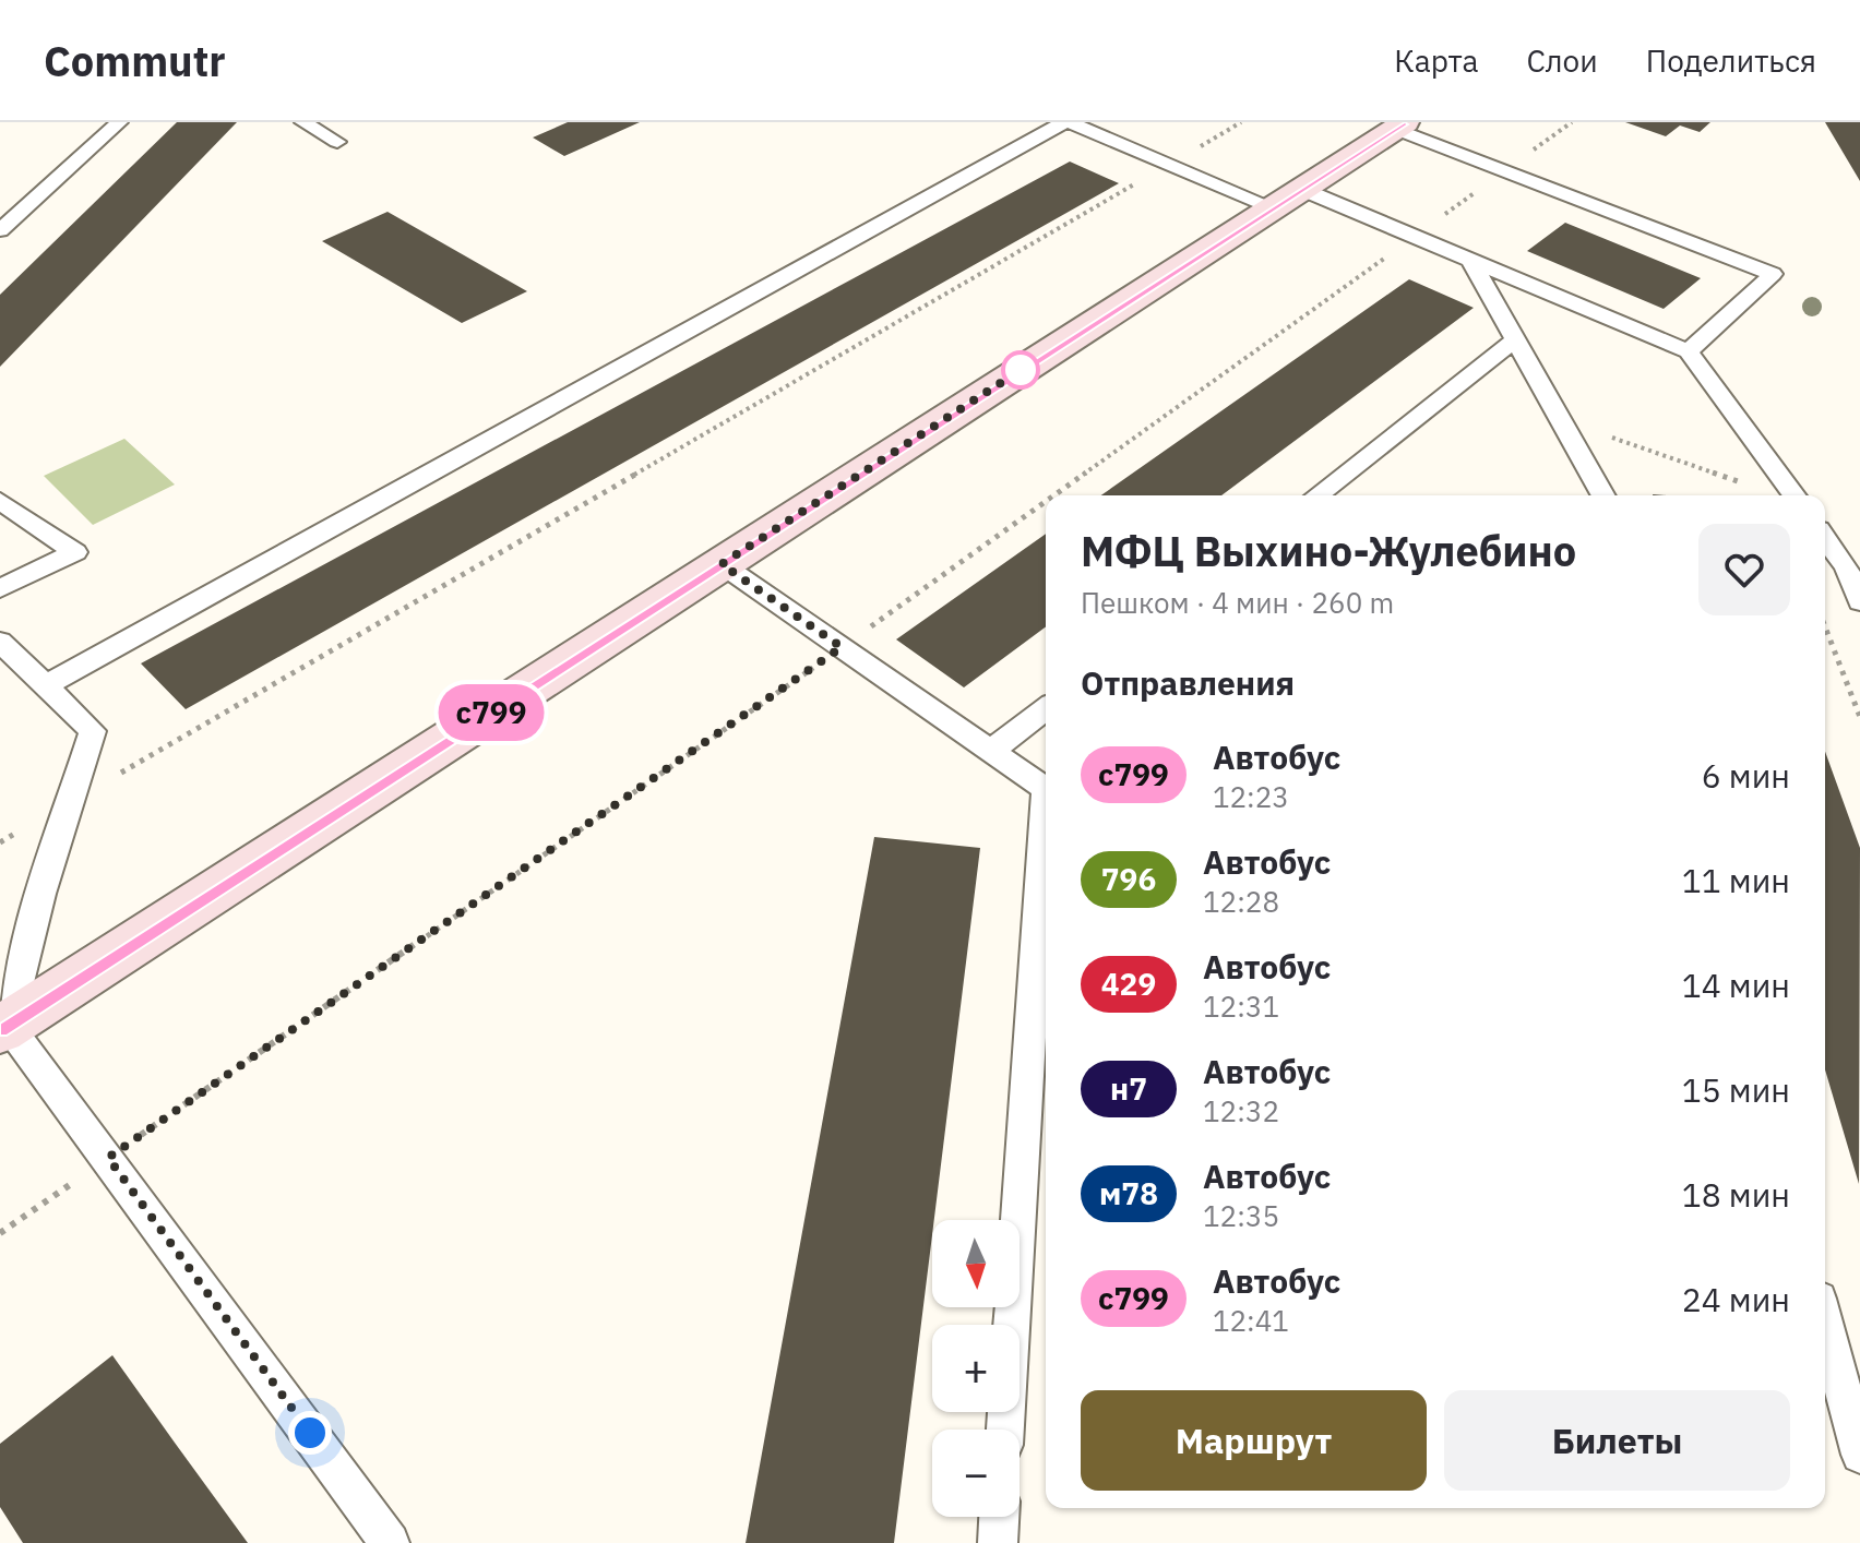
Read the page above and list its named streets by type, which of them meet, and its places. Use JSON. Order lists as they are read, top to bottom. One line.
{"lines":["bus line с799"],"north":"bottom","page":{"header":"Commutr","nav":["Карта","Слои","Поделиться"],"on_map":"с799","heading":[["МФЦ Выхино-Жулебино","Пешком · 4 мин · 260 m"],"Отправления"],"list":[{"mark":"с799","name":"Автобус","note":"12:23","value":"6 мин"},{"mark":"796","name":"Автобус","note":"12:28","value":"11 мин"},{"mark":"429","name":"Автобус","note":"12:31","value":"14 мин"},{"mark":"н7","name":"Автобус","note":"12:32","value":"15 мин"},{"mark":"м78","name":"Автобус","note":"12:35","value":"18 мин"},{"mark":"с799","name":"Автобус","note":"12:41","value":"24 мин"}],"map_buttons":["+","−"],"buttons":["Маршрут","Билеты"]}}
